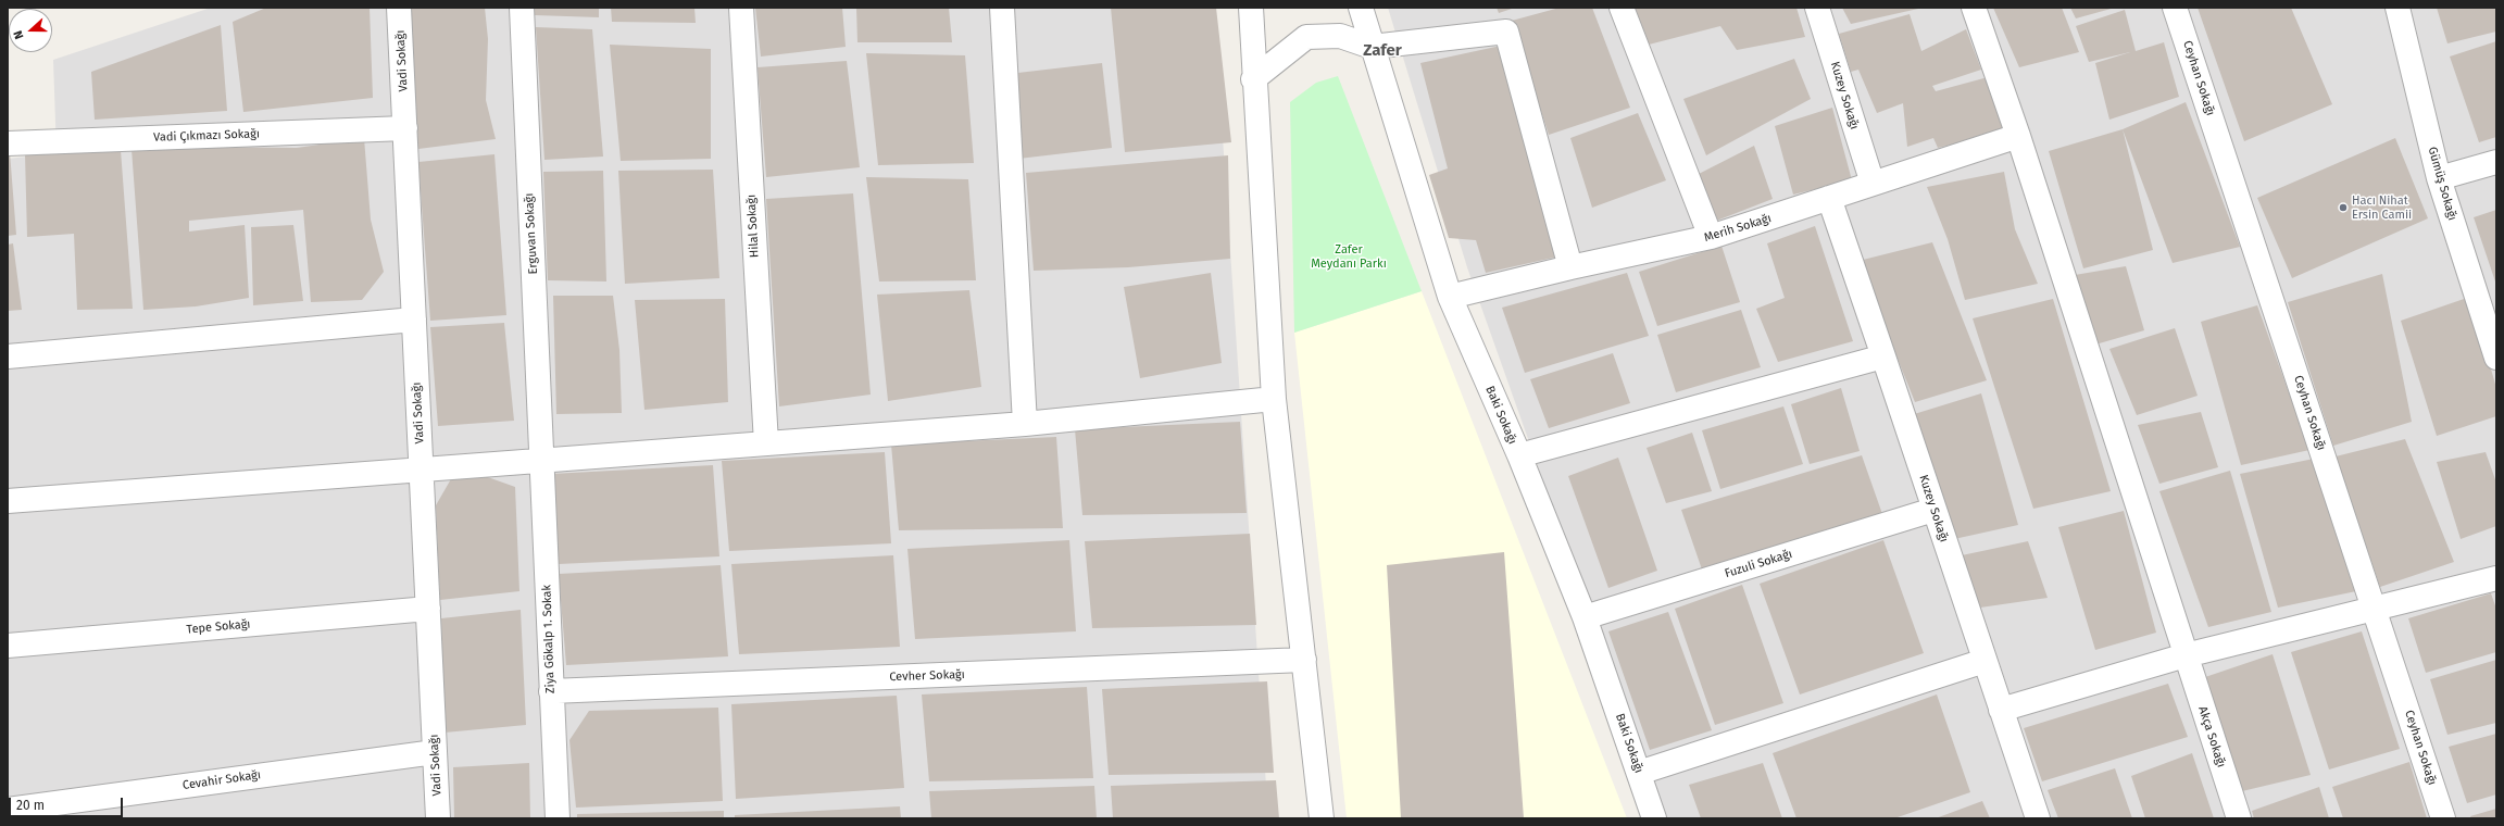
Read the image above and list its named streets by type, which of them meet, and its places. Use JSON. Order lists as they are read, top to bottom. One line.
{"streets":{"street":["Vadi Sokağı","Ceyhan Sokağı","Kuzey Sokağı","Vadi Çıkmazı Sokağı","Gümüş Sokağı","Hilal Sokağı","Merih Sokağı","Erguvan Sokağı","Baki Sokağı","Fuzuli Sokağı","Tepe Sokağı","Ziya Gökalp 1. Sokak","Cevher Sokağı","Akça Sokağı","Cevahir Sokağı"]},"crossings":[["Vadi Sokağı","Vadi Çıkmazı Sokağı"],["Vadi Sokağı","Tepe Sokağı"],["Vadi Sokağı","Cevahir Sokağı"],["Kuzey Sokağı","Merih Sokağı"],["Kuzey Sokağı","Fuzuli Sokağı"],["Merih Sokağı","Baki Sokağı"],["Merih Sokağı","Akça Sokağı"],["Erguvan Sokağı","Ziya Gökalp 1. Sokak"],["Baki Sokağı","Fuzuli Sokağı"],["Ziya Gökalp 1. Sokak","Cevher Sokağı"]],"districts":["Zafer"],"parks":["Zafer Meydanı Parkı"],"places":["Hacı Nihat Ersin Camii"],"scale_bar":"20 m","north":"left"}
